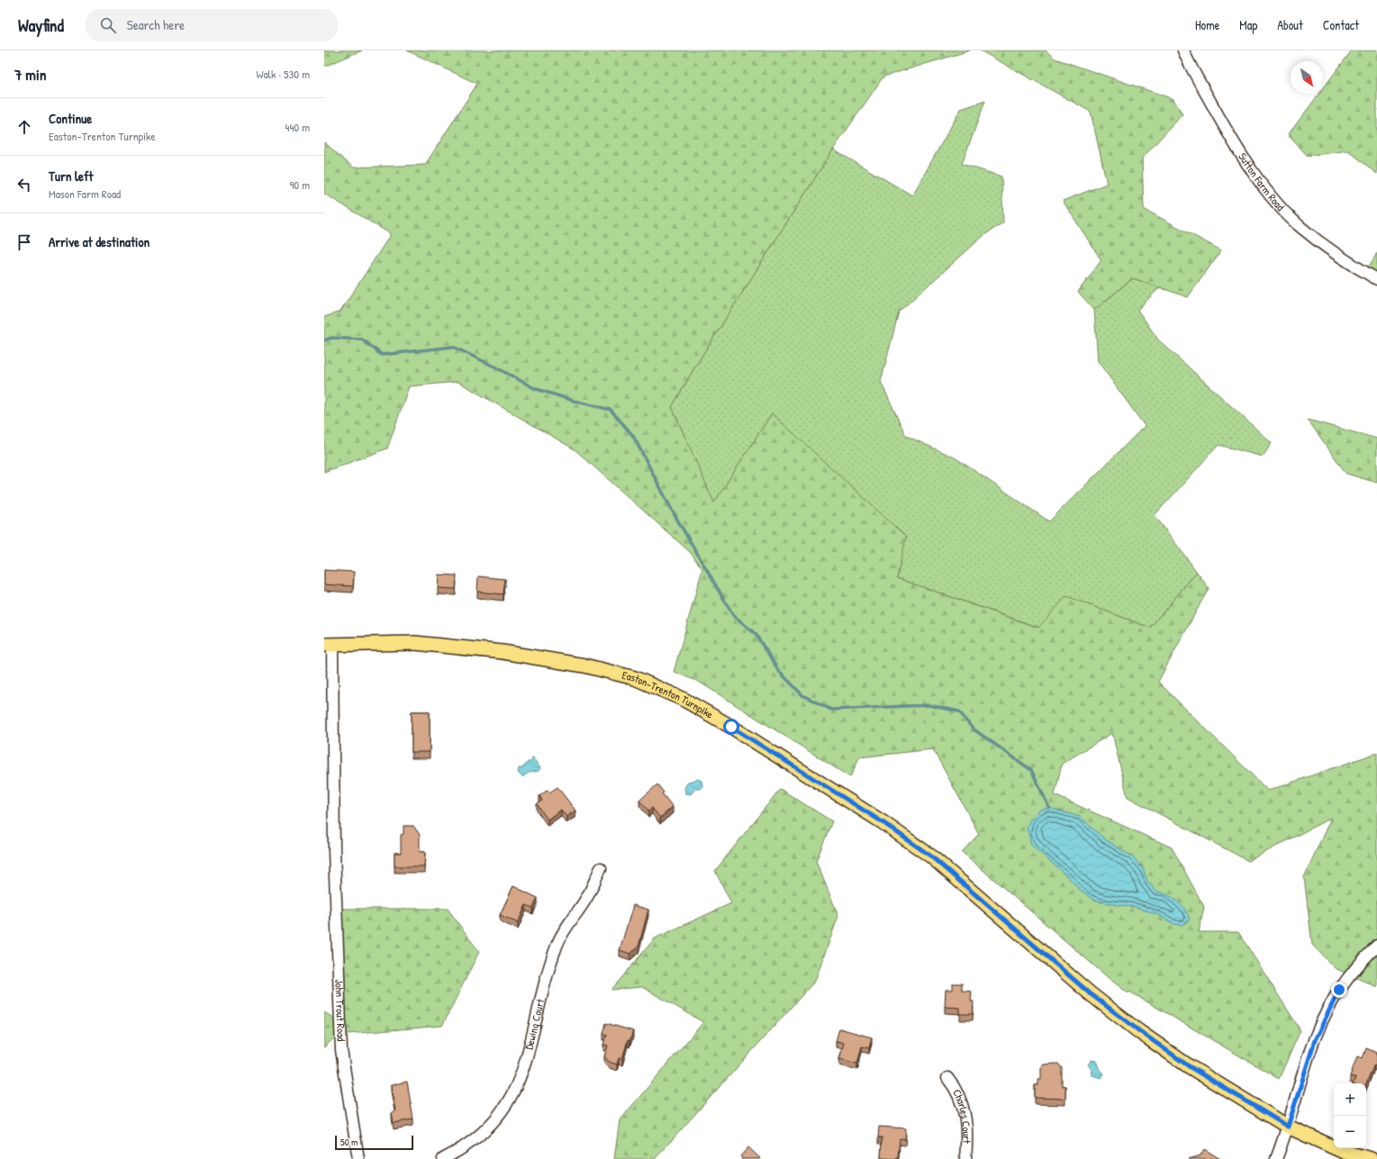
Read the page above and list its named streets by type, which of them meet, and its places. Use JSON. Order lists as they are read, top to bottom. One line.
{"streets":{"main road":["Easton-Trenton Turnpike"],"street":["Sutton Farm Road","John Trout Road","Dewing Court","Charles Court"]},"crossings":[["Easton-Trenton Turnpike","John Trout Road"]],"scale_bar":"50 m","north":"bottom right","page":{"header":"Wayfind","search":"Search here","nav":["Home","Map","About","Contact"],"heading":["7 min","Walk · 530 m"],"list":[["Continue","Easton-Trenton Turnpike","440 m"],["Turn left","Mason Farm Road","90 m"],"Arrive at destination"],"map_buttons":["+","−"],"scale":"50 m"}}
